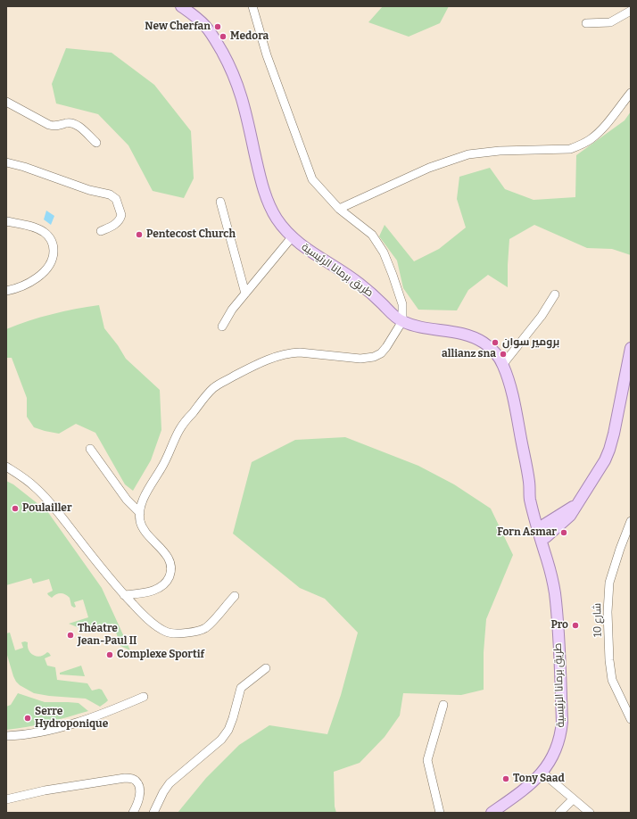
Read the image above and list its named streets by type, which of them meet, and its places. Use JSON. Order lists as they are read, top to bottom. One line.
{"streets":{"main road":["طريق برمانا الرئيسية"],"street":["شارع 10"]},"places":["New Cherfan","Medora","Pentecost Church","برومير سوان","allianz sna","Poulailler","Forn Asmar","Pro","Théatre Jean-Paul II","Complexe Sportif","Serre Hydroponique","Tony Saad"]}
